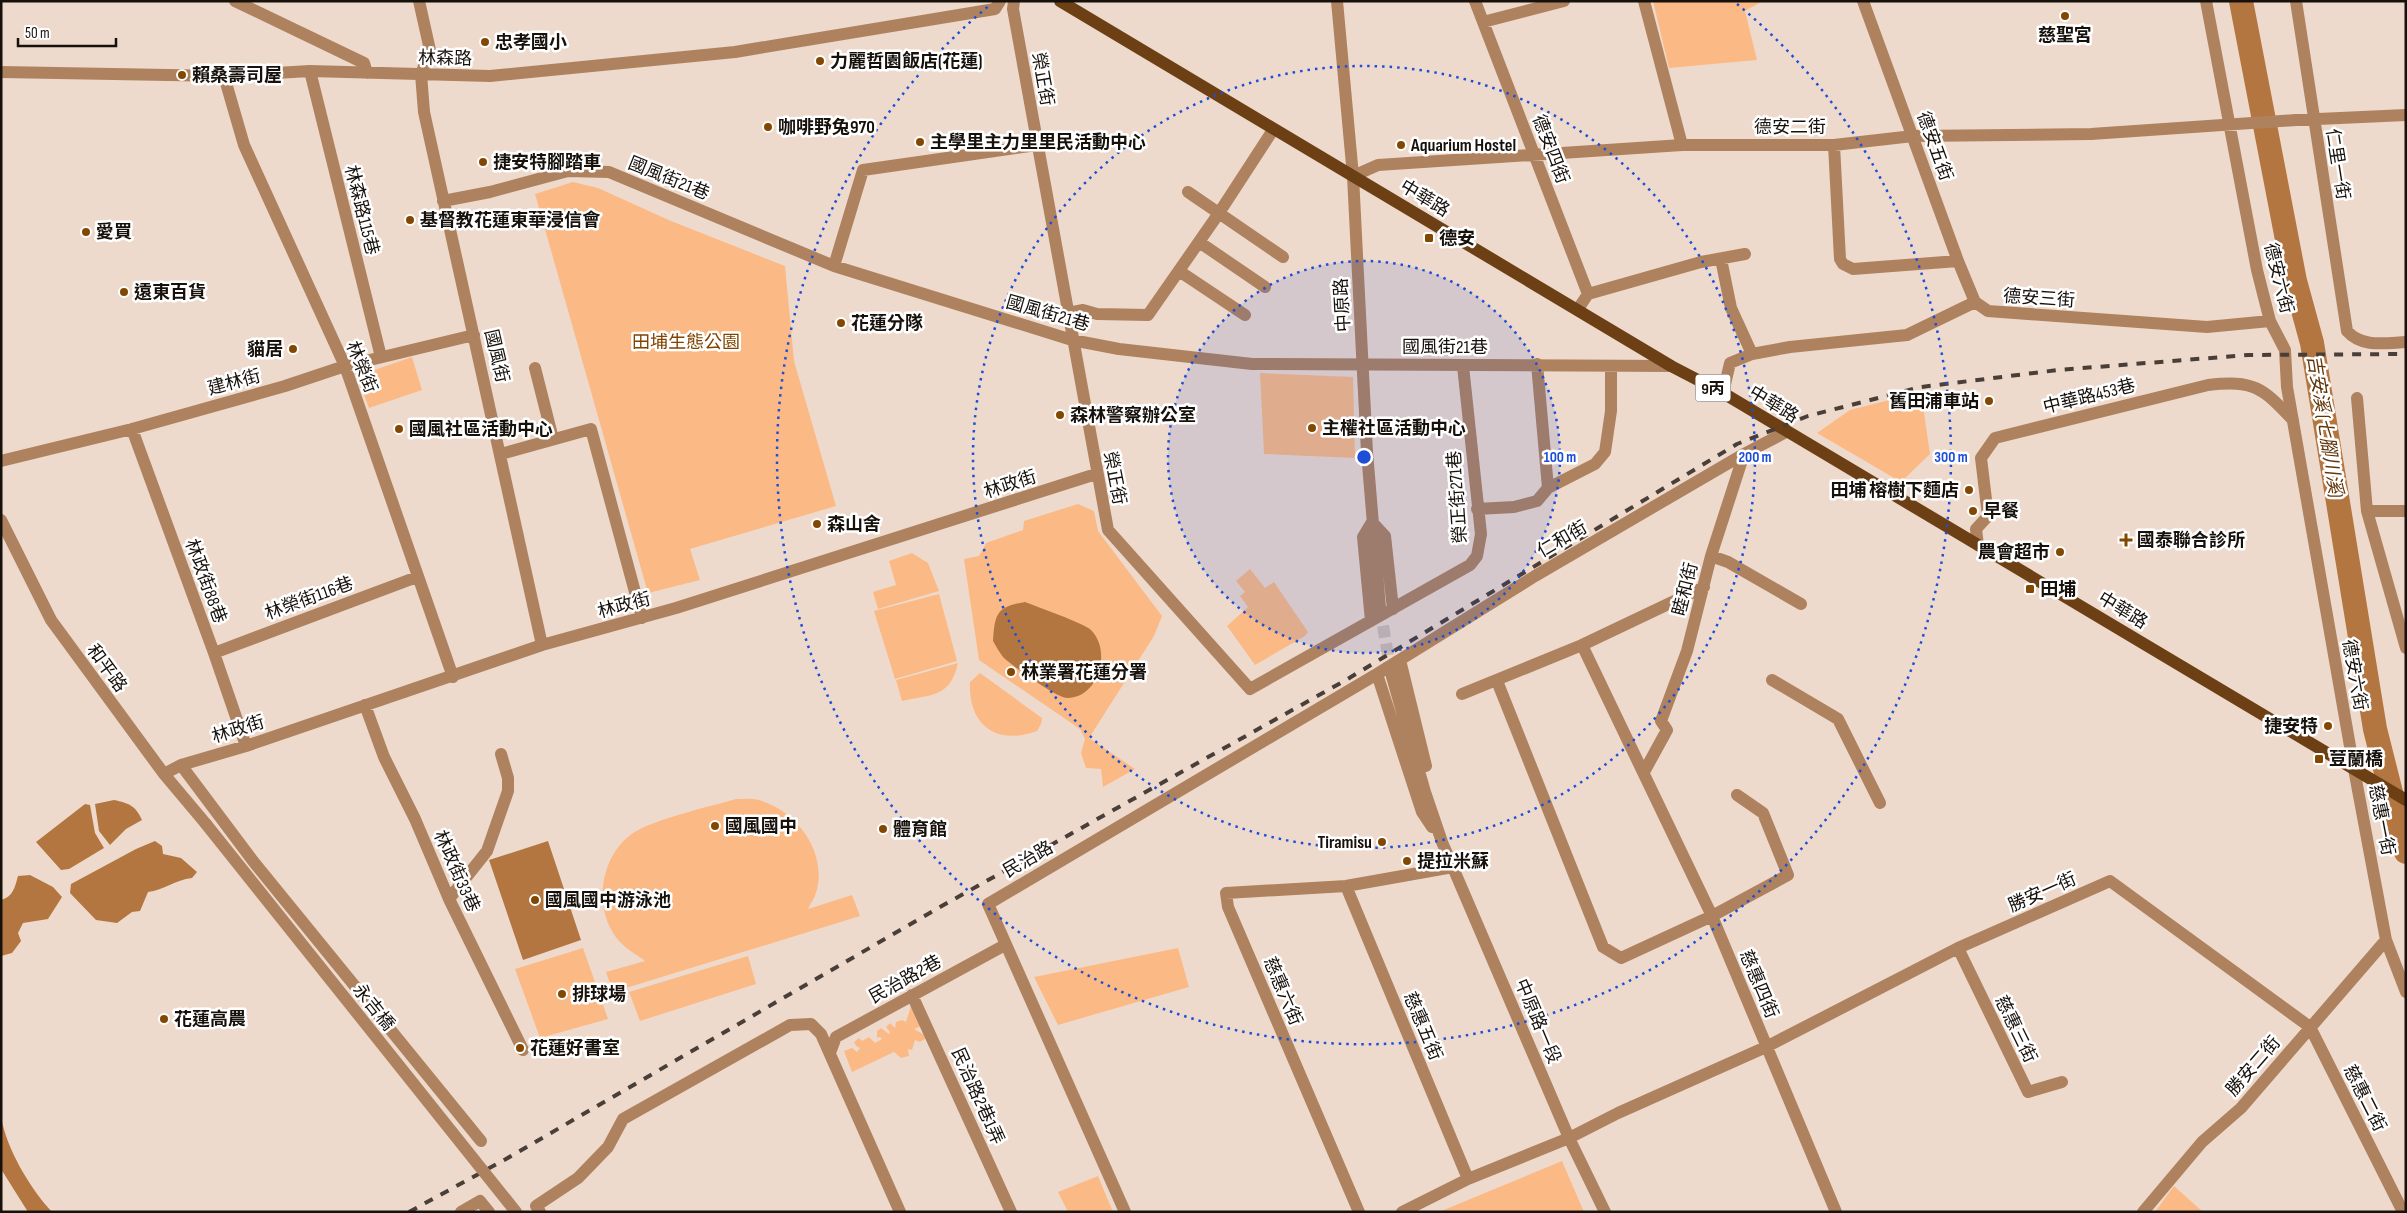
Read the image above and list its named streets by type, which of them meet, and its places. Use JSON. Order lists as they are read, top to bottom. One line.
{"streets":{"main road":["中華路","9丙"],"street":["林森路","榮正街","德安二街","德安五街","德安四街","仁里一街","國風街21巷","林森路115巷","德安六街","德安三街","中原路","國風街","林榮街","建林街","中華路453巷","林政街","榮正街271巷","仁和街","林政街88巷","睦和街","林榮街116巷","和平路","慈惠一街","民治路","林政街33巷","勝安一街","民治路2巷","慈惠四街","慈惠六街","永吉橋","中原路一段","慈惠五街","慈惠三街","勝安二街","民治路2巷1弄","慈惠二街"]},"crossings":[["林森路","林森路115巷"],["林森路","國風街"],["林森路","林榮街"],["榮正街","國風街21巷"],["榮正街","中原路"],["榮正街","林政街"],["榮正街","榮正街271巷"],["德安二街","德安五街"],["德安二街","德安四街"],["德安二街","仁里一街"],["德安二街","中華路"],["德安二街","德安六街"],["德安二街","中原路"],["德安五街","德安三街"],["國風街21巷","中華路"],["國風街21巷","中原路"],["國風街21巷","國風街"],["國風街21巷","榮正街271巷"],["中華路","德安六街"],["中華路","中原路"],["中華路","中華路453巷"],["中華路","慈惠一街"],["林森路115巷","建林街"],["德安六街","德安三街"],["德安六街","中華路453巷"],["德安六街","慈惠一街"],["中原路","榮正街271巷"],["國風街","建林街"],["國風街","林政街"],["林榮街","建林街"],["林榮街","林政街"],["林榮街","林榮街116巷"],["建林街","林政街88巷"],["林政街","林政街88巷"],["林政街","和平路"],["林政街","林政街33巷"],["仁和街","睦和街"],["仁和街","民治路"],["林政街88巷","林榮街116巷"],["睦和街","慈惠四街"],["和平路","永吉橋"],["慈惠一街","勝安二街"],["民治路","民治路2巷"],["勝安一街","慈惠四街"],["勝安一街","中原路一段"],["勝安一街","慈惠五街"],["勝安一街","慈惠三街"],["勝安一街","勝安二街"],["勝安一街","慈惠二街"],["民治路2巷","民治路2巷1弄"],["慈惠六街","慈惠五街"],["勝安二街","慈惠二街"]],"water":["吉安溪 (七腳川溪)"],"parks":["田埔生態公園"],"places":{"other":["慈聖宮","忠孝國小","力麗哲園飯店(花蓮)","賴桑壽司屋","咖啡野兔970","主學里主力里里民活動中心","Aquarium Hostel","捷安特腳踏車","基督教花蓮東華浸信會","愛買","遠東百貨","花蓮分隊","貓居","舊田浦車站","森林警察辦公室","主權社區活動中心","國風社區活動中心","田埔 榕樹下麵店","早餐","森山舍","農會超市","林業署花蓮分署","捷安特","國風國中","體育館","Tiramisu","提拉米蘇","國風國中游泳池","排球場","花蓮高農","花蓮好書室"],"transit":["德安","田埔","荳蘭橋"],"health":["國泰聯合診所"]},"scale_bar":"50 m","rings":["100 m","200 m","300 m"]}
